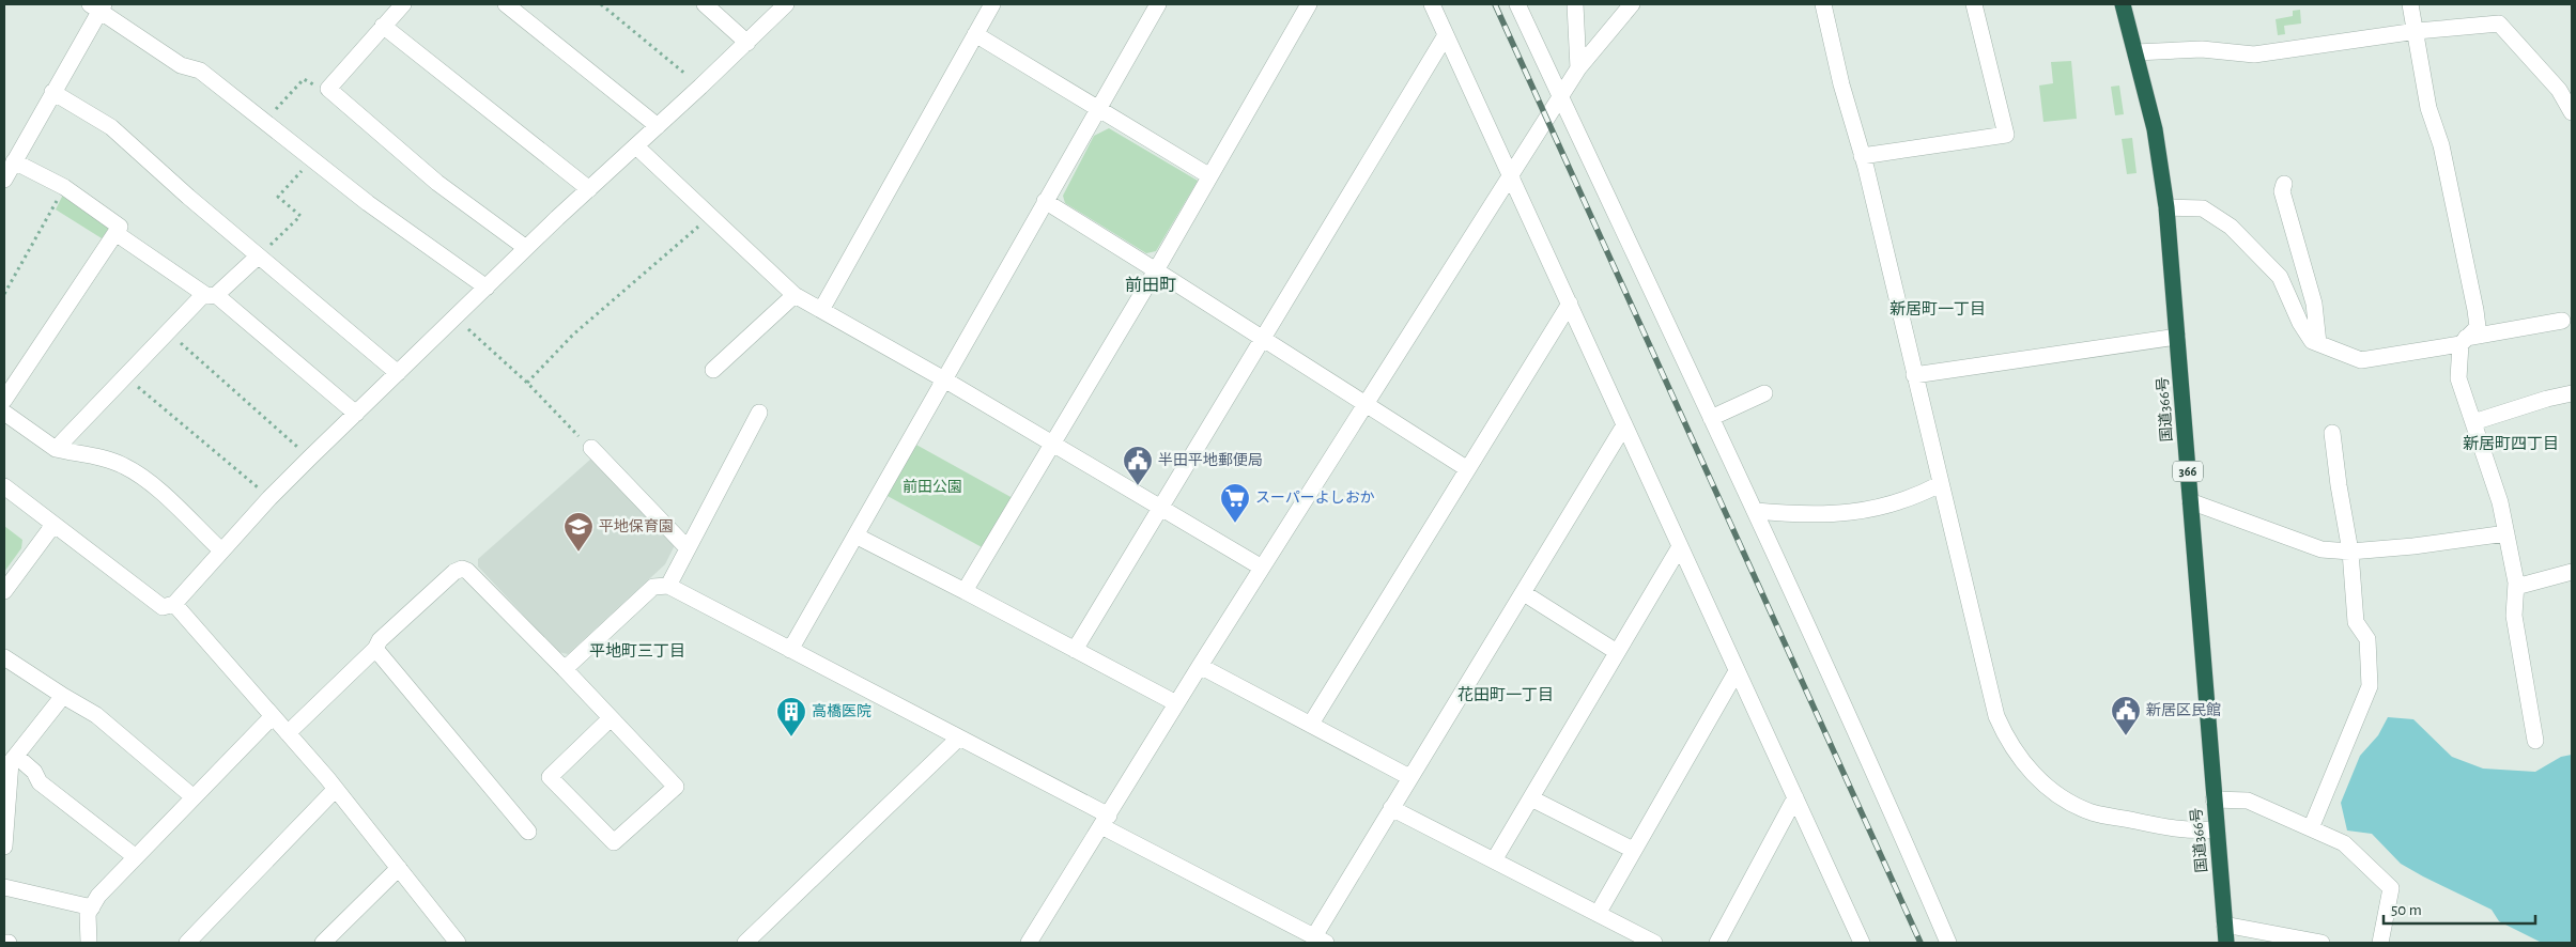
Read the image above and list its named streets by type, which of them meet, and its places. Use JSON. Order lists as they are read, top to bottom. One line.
{"streets":{"highway":["国道366号","366"]},"districts":["前田町","新居町一丁目","新居町四丁目","平地町三丁目","花田町一丁目"],"parks":["前田公園"],"places":{"public building":["半田平地郵便局","新居区民館"],"supermarket":["スーパーよしおか"],"school or university":["平地保育園"],"building":["高橋医院"]},"scale_bar":"50 m"}
